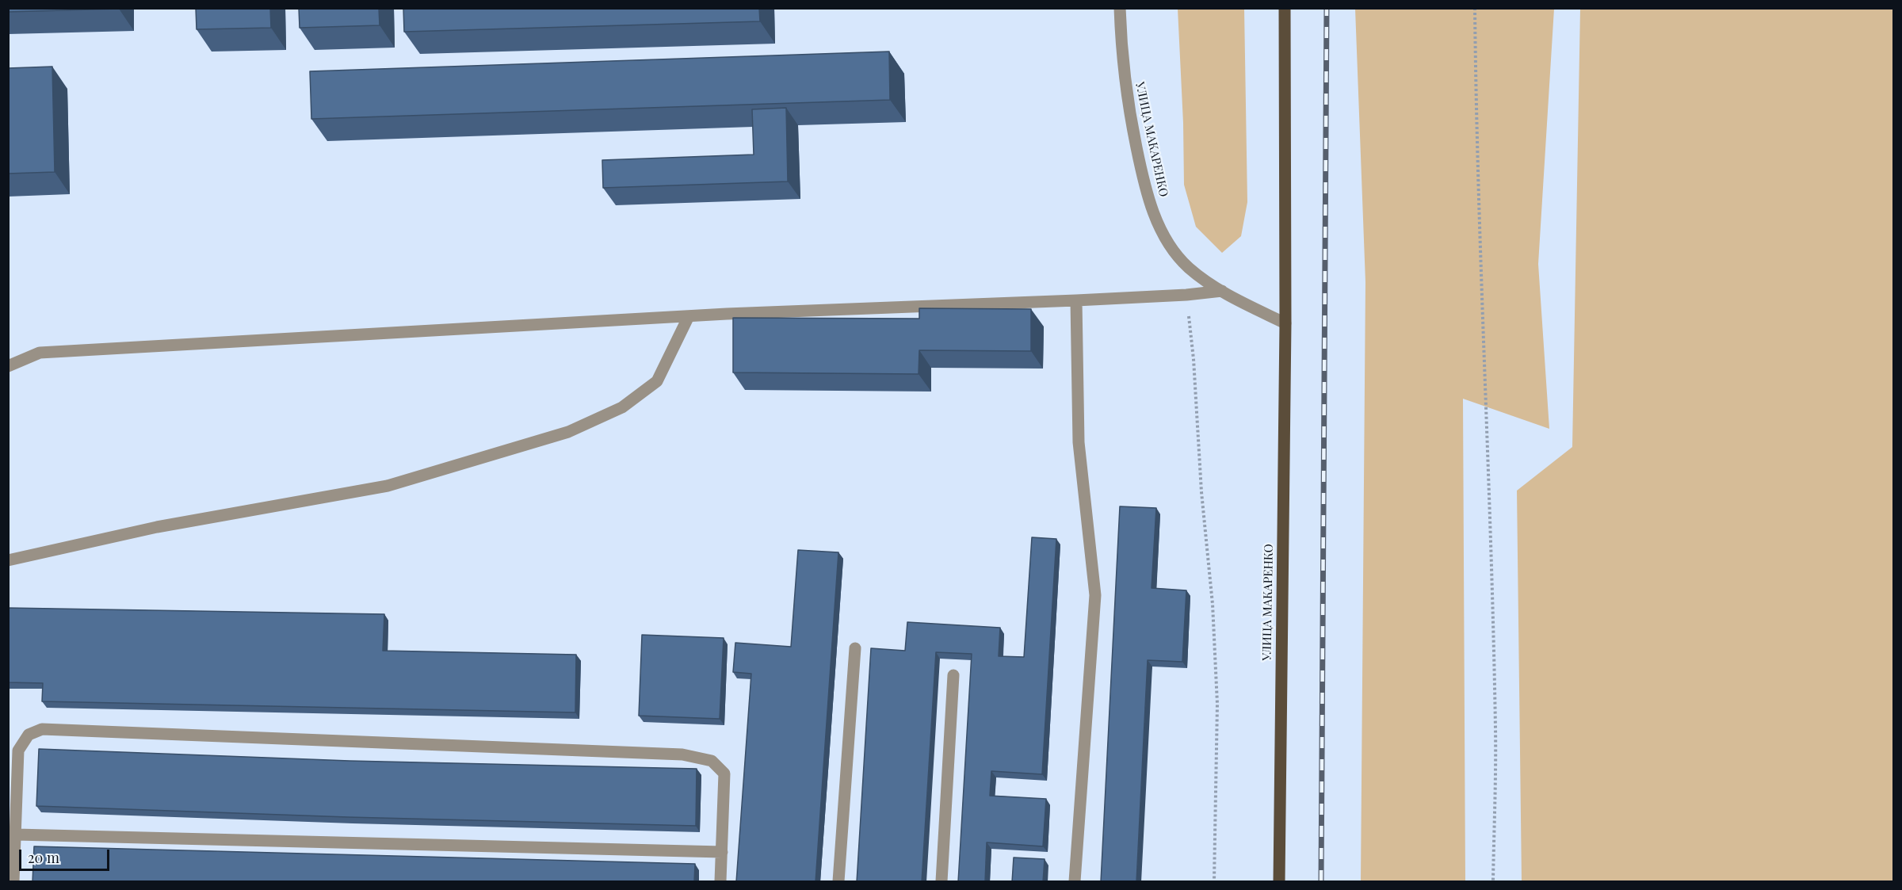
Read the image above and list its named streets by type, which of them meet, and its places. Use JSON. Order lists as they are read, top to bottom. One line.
{"streets":{"main road":["УЛИЦА МАКАРЕНКО"]},"scale_bar":"20 m"}
